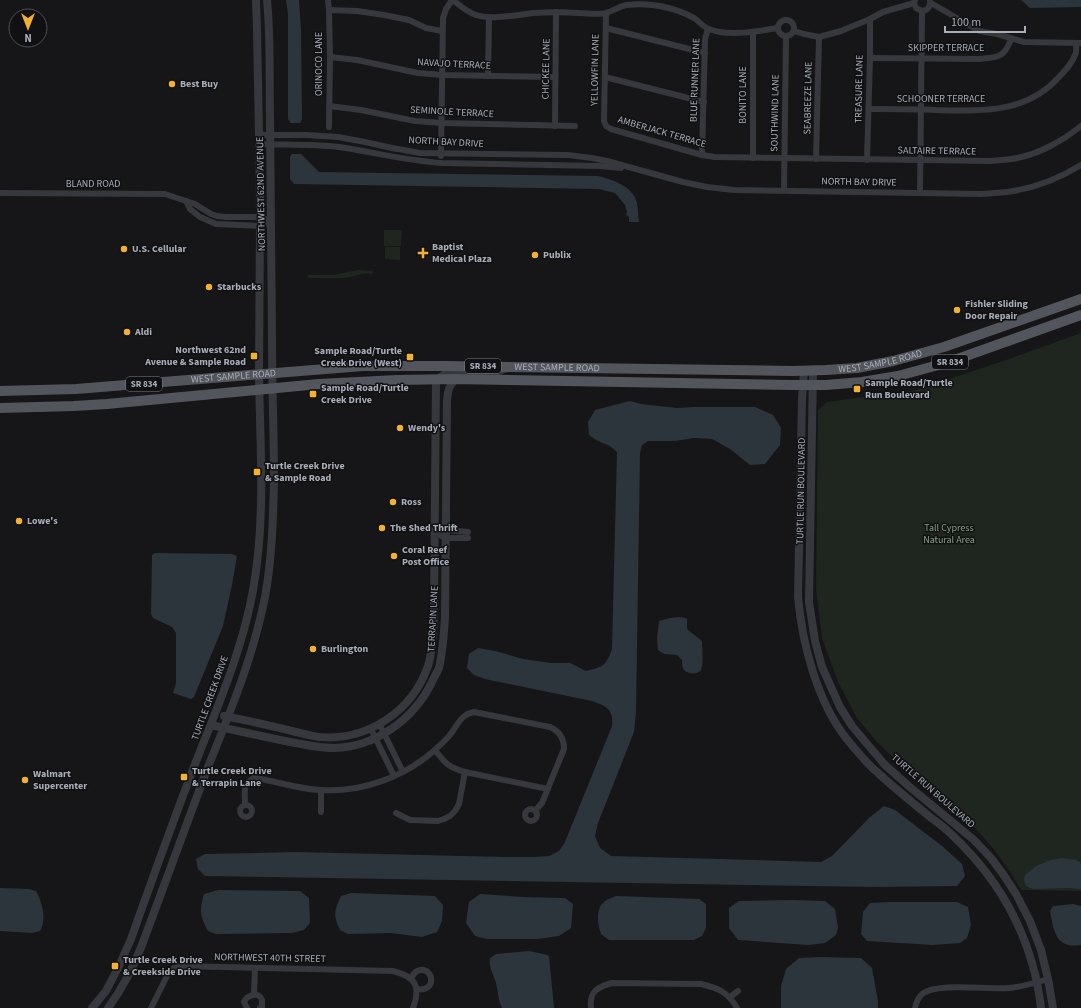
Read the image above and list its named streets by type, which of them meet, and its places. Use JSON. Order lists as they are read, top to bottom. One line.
{"streets":{"main road":["WEST SAMPLE ROAD","SR 834"],"street":["SKIPPER TERRACE","ORINOCO LANE","NAVAJO TERRACE","CHICKEE LANE","YELLOWFIN LANE","BLUE RUNNER LANE","TREASURE LANE","BONITO LANE","SEABREEZE LANE","SCHOONER TERRACE","SEMINOLE TERRACE","SOUTHWIND LANE","AMBERJACK TERRACE","NORTH BAY DRIVE","SALTAIRE TERRACE","BLAND ROAD","NORTHWEST 62ND AVENUE","TURTLE RUN BOULEVARD","TERRAPIN LANE","TURTLE CREEK DRIVE","NORTHWEST 40TH STREET"]},"crossings":[["SKIPPER TERRACE","TREASURE LANE"],["ORINOCO LANE","NAVAJO TERRACE"],["ORINOCO LANE","SEMINOLE TERRACE"],["NAVAJO TERRACE","CHICKEE LANE"],["CHICKEE LANE","SEMINOLE TERRACE"],["YELLOWFIN LANE","AMBERJACK TERRACE"],["BLUE RUNNER LANE","AMBERJACK TERRACE"],["TREASURE LANE","SCHOONER TERRACE"],["TREASURE LANE","SALTAIRE TERRACE"],["BONITO LANE","AMBERJACK TERRACE"],["SEABREEZE LANE","SALTAIRE TERRACE"],["SOUTHWIND LANE","AMBERJACK TERRACE"],["SOUTHWIND LANE","NORTH BAY DRIVE"],["SOUTHWIND LANE","SALTAIRE TERRACE"],["AMBERJACK TERRACE","SALTAIRE TERRACE"],["NORTH BAY DRIVE","NORTHWEST 62ND AVENUE"],["BLAND ROAD","NORTHWEST 62ND AVENUE"],["NORTHWEST 62ND AVENUE","WEST SAMPLE ROAD"],["NORTHWEST 62ND AVENUE","TURTLE CREEK DRIVE"],["WEST SAMPLE ROAD","TURTLE RUN BOULEVARD"],["WEST SAMPLE ROAD","TERRAPIN LANE"],["WEST SAMPLE ROAD","TURTLE CREEK DRIVE"],["TERRAPIN LANE","TURTLE CREEK DRIVE"]],"parks":["Tall Cypress Natural Area"],"places":{"other":["Best Buy","U.S. Cellular","Publix","Starbucks","Fishler Sliding Door Repair","Aldi","Wendy's","Ross","Lowe's","The Shed Thrift","Coral Reef Post Office","Burlington","Walmart Supercenter"],"health":["Baptist Medical Plaza"],"transit":["Northwest 62nd Avenue & Sample Road","Sample Road/Turtle Creek Drive (West)","Sample Road/Turtle Run Boulevard","Sample Road/Turtle Creek Drive","Turtle Creek Drive & Sample Road","Turtle Creek Drive & Terrapin Lane","Turtle Creek Drive & Creekside Drive"]},"scale_bar":"100 m","north":"bottom"}
